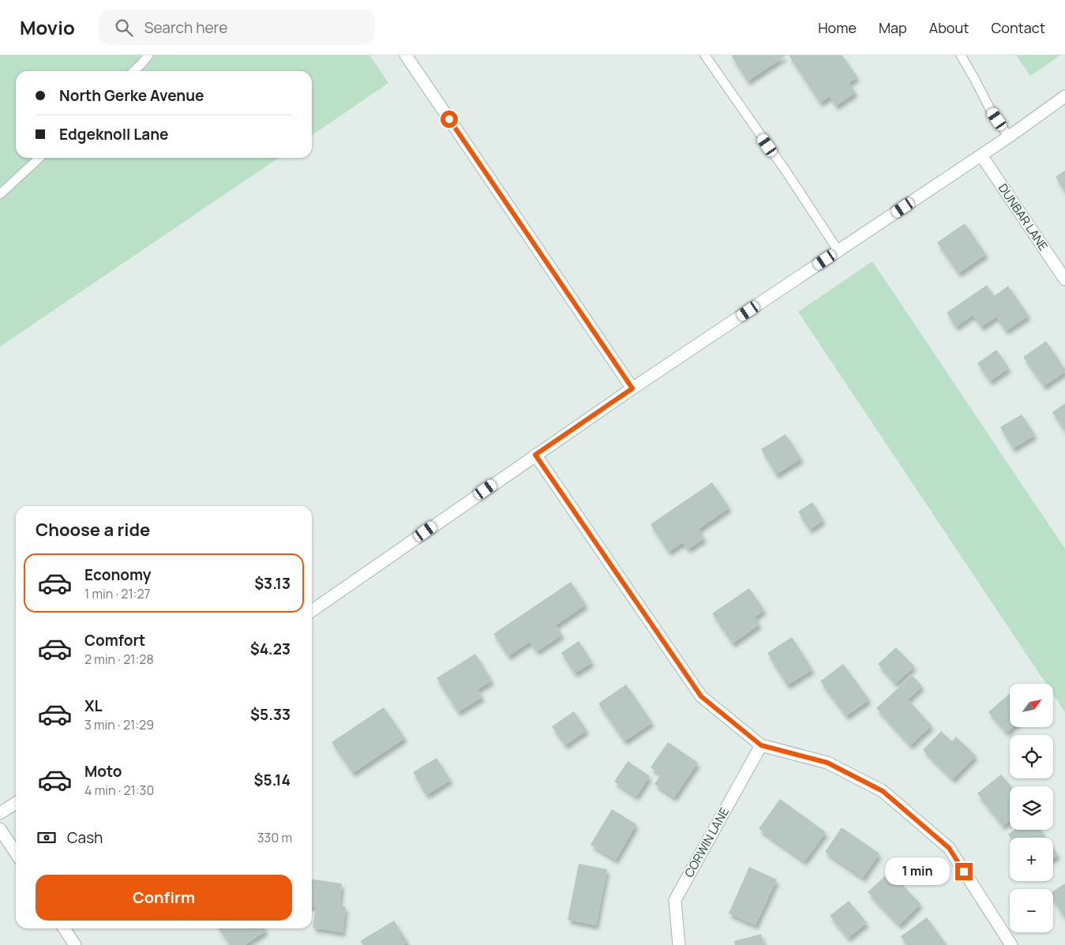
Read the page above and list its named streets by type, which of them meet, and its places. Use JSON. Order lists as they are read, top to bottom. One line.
{"streets":{"street":["DUNBAR LANE","CORWIN LANE"]},"north":"top right","page":{"header":"Movio","search":"Search here","nav":["Home","Map","About","Contact"],"banner":["North Gerke Avenue","Edgeknoll Lane"],"heading":"Choose a ride","list":[{"name":"Economy","note":"1 min · 21:27","value":"$3.13"},{"name":"Comfort","note":"2 min · 21:28","value":"$4.23"},{"name":"XL","note":"3 min · 21:29","value":"$5.33"},{"name":"Moto","note":"4 min · 21:30","value":"$5.14"}],"map_buttons":["+","−"],"pay":["Cash","330 m"],"bubble":"1 min","buttons":"Confirm"}}
